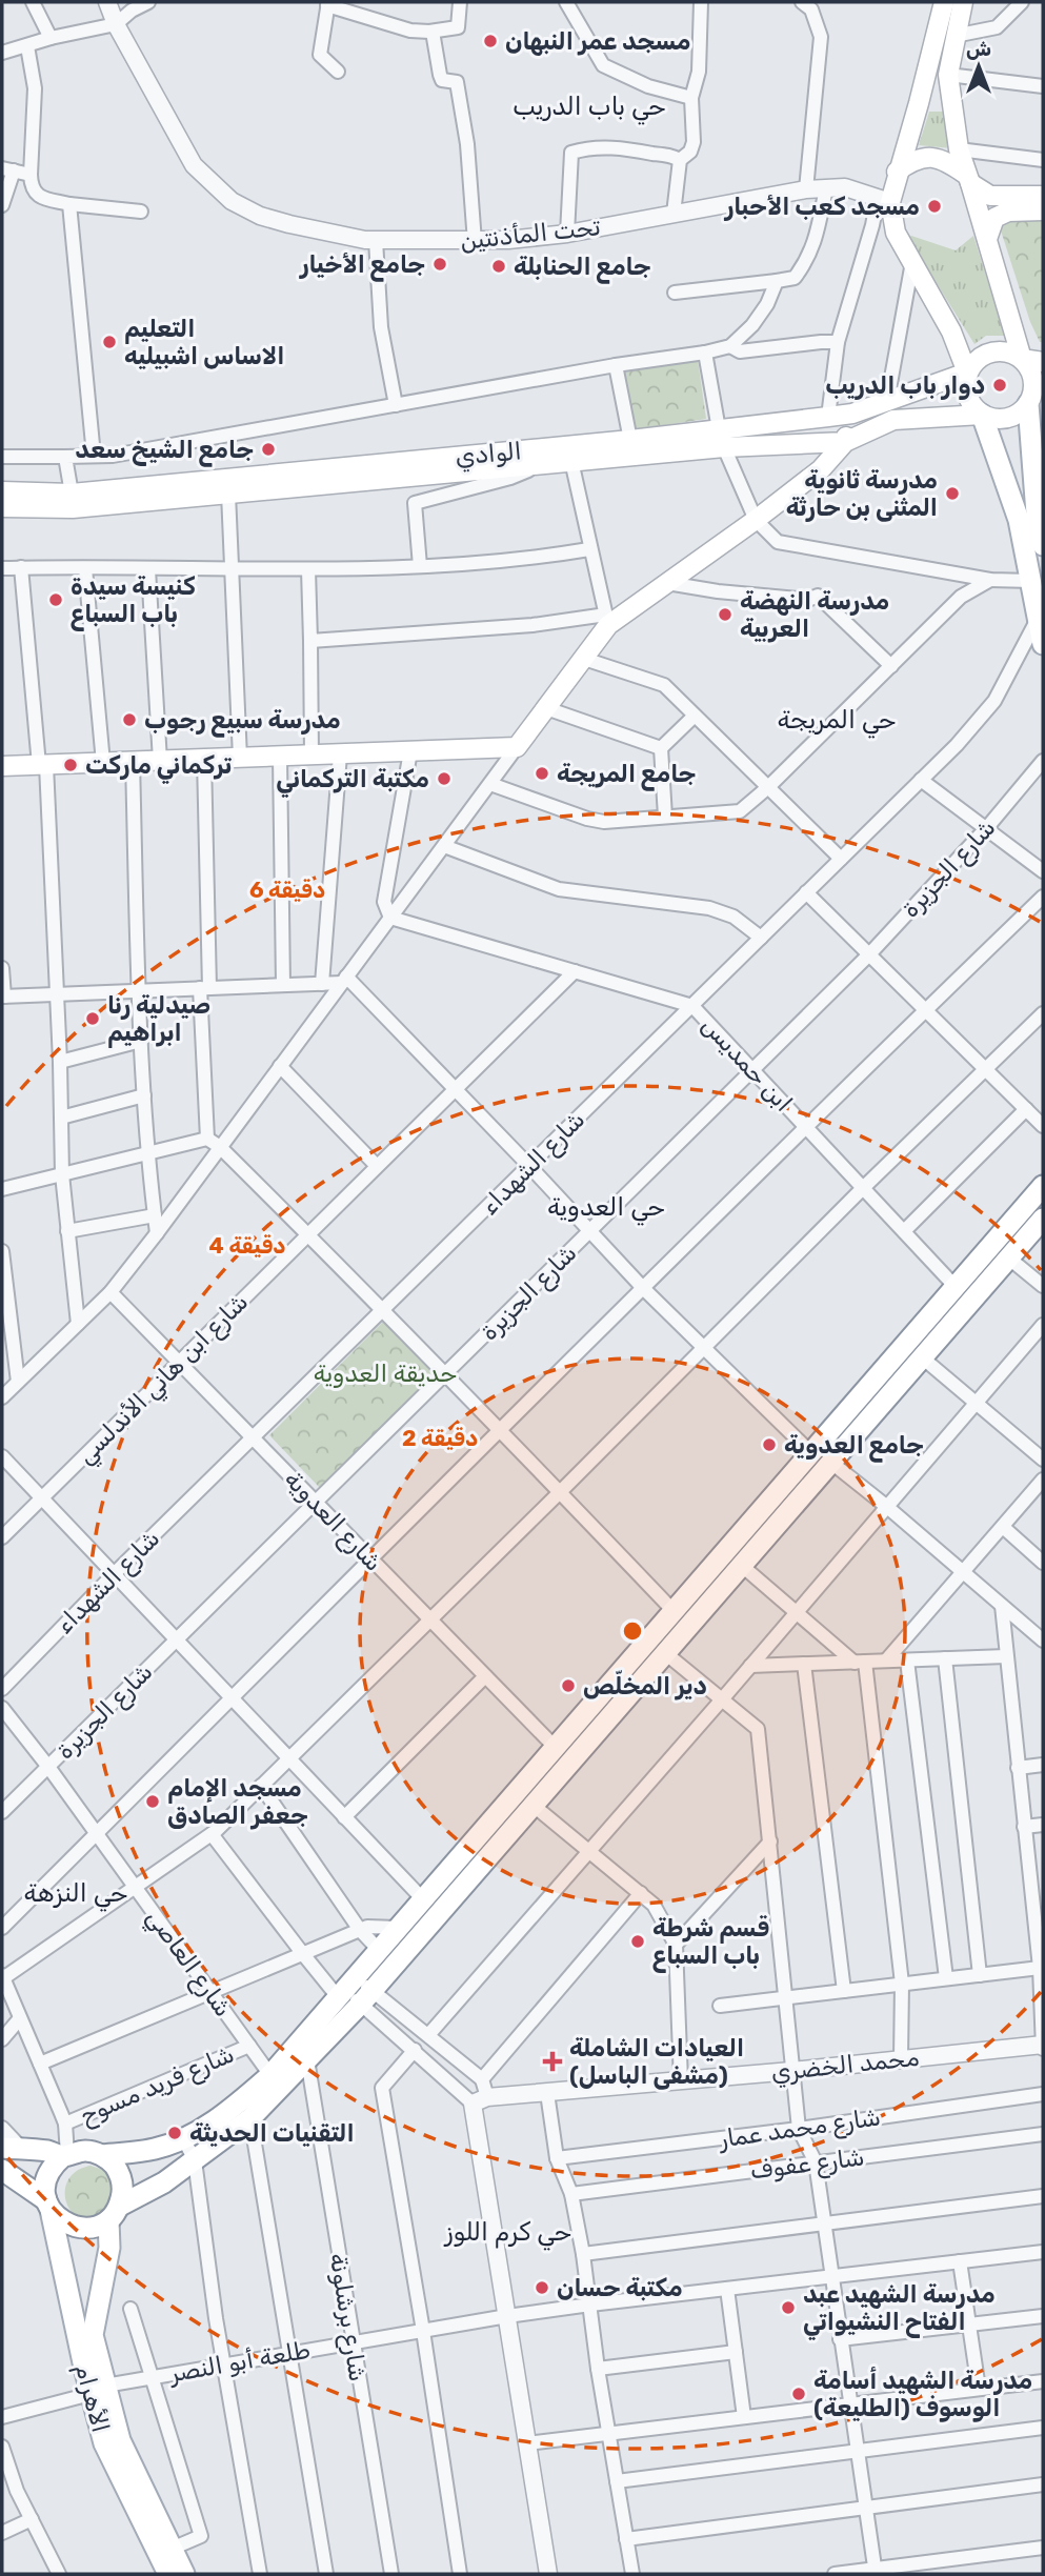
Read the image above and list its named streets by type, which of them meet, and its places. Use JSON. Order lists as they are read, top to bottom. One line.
{"streets":{"main road":["الوادي","الأهرام"],"street":["تحت المأذنتين","شارع الجزيرة","ابن حمديس","شارع الشهداء","شارع ابن هاني الأندلسي","شارع العدوية","شارع العاصي","محمد الخضري","شارع فريد مسوح","شارع محمد عمار","شارع عفوف","شارع برشلونة","طلعة أبو النصر"]},"crossings":[["شارع الجزيرة","ابن حمديس"],["شارع الجزيرة","شارع العدوية"],["شارع الجزيرة","شارع العاصي"],["ابن حمديس","شارع الشهداء"],["ابن حمديس","شارع ابن هاني الأندلسي"],["شارع الشهداء","شارع العدوية"],["شارع ابن هاني الأندلسي","شارع العدوية"],["شارع العاصي","شارع فريد مسوح"],["شارع برشلونة","طلعة أبو النصر"],["طلعة أبو النصر","الأهرام"]],"districts":["حي باب الدريب","حي المريجة","حي العدوية","حي النزهة","حي كرم اللوز"],"parks":["حديقة العدوية"],"places":{"other":["مسجد عمر النبهان","مسجد كعب الأحبار","جامع الأخيار","جامع الحنابلة","التعلیم الاساس اشبیلیه","دوار باب الدريب","جامع الشيخ سعد","مدرسة ثانوية المثنى بن حارثة","كنيسة سيدة باب السباع","مدرسة النهضة العربية","مدرسة سبيع رجوب","تركماني ماركت","جامع المريجة","مكتبة التركماني","صيدلية رنا ابراهيم","جامع العدوية","دير المخلّص","مسجد الإمام جعفر الصادق","قسم شرطة باب السباع","التقنيات الحديثة","مكتبة حسان","مدرسة الشهيد عبد الفتاح النشيواتي","مدرسة الشهيد أسامة الوسوف (الطليعة)"],"health":["العيادات الشاملة (مشفى الباسل)"]},"north":"top","rings":["6 دقيقة","4 دقيقة","2 دقيقة"]}
